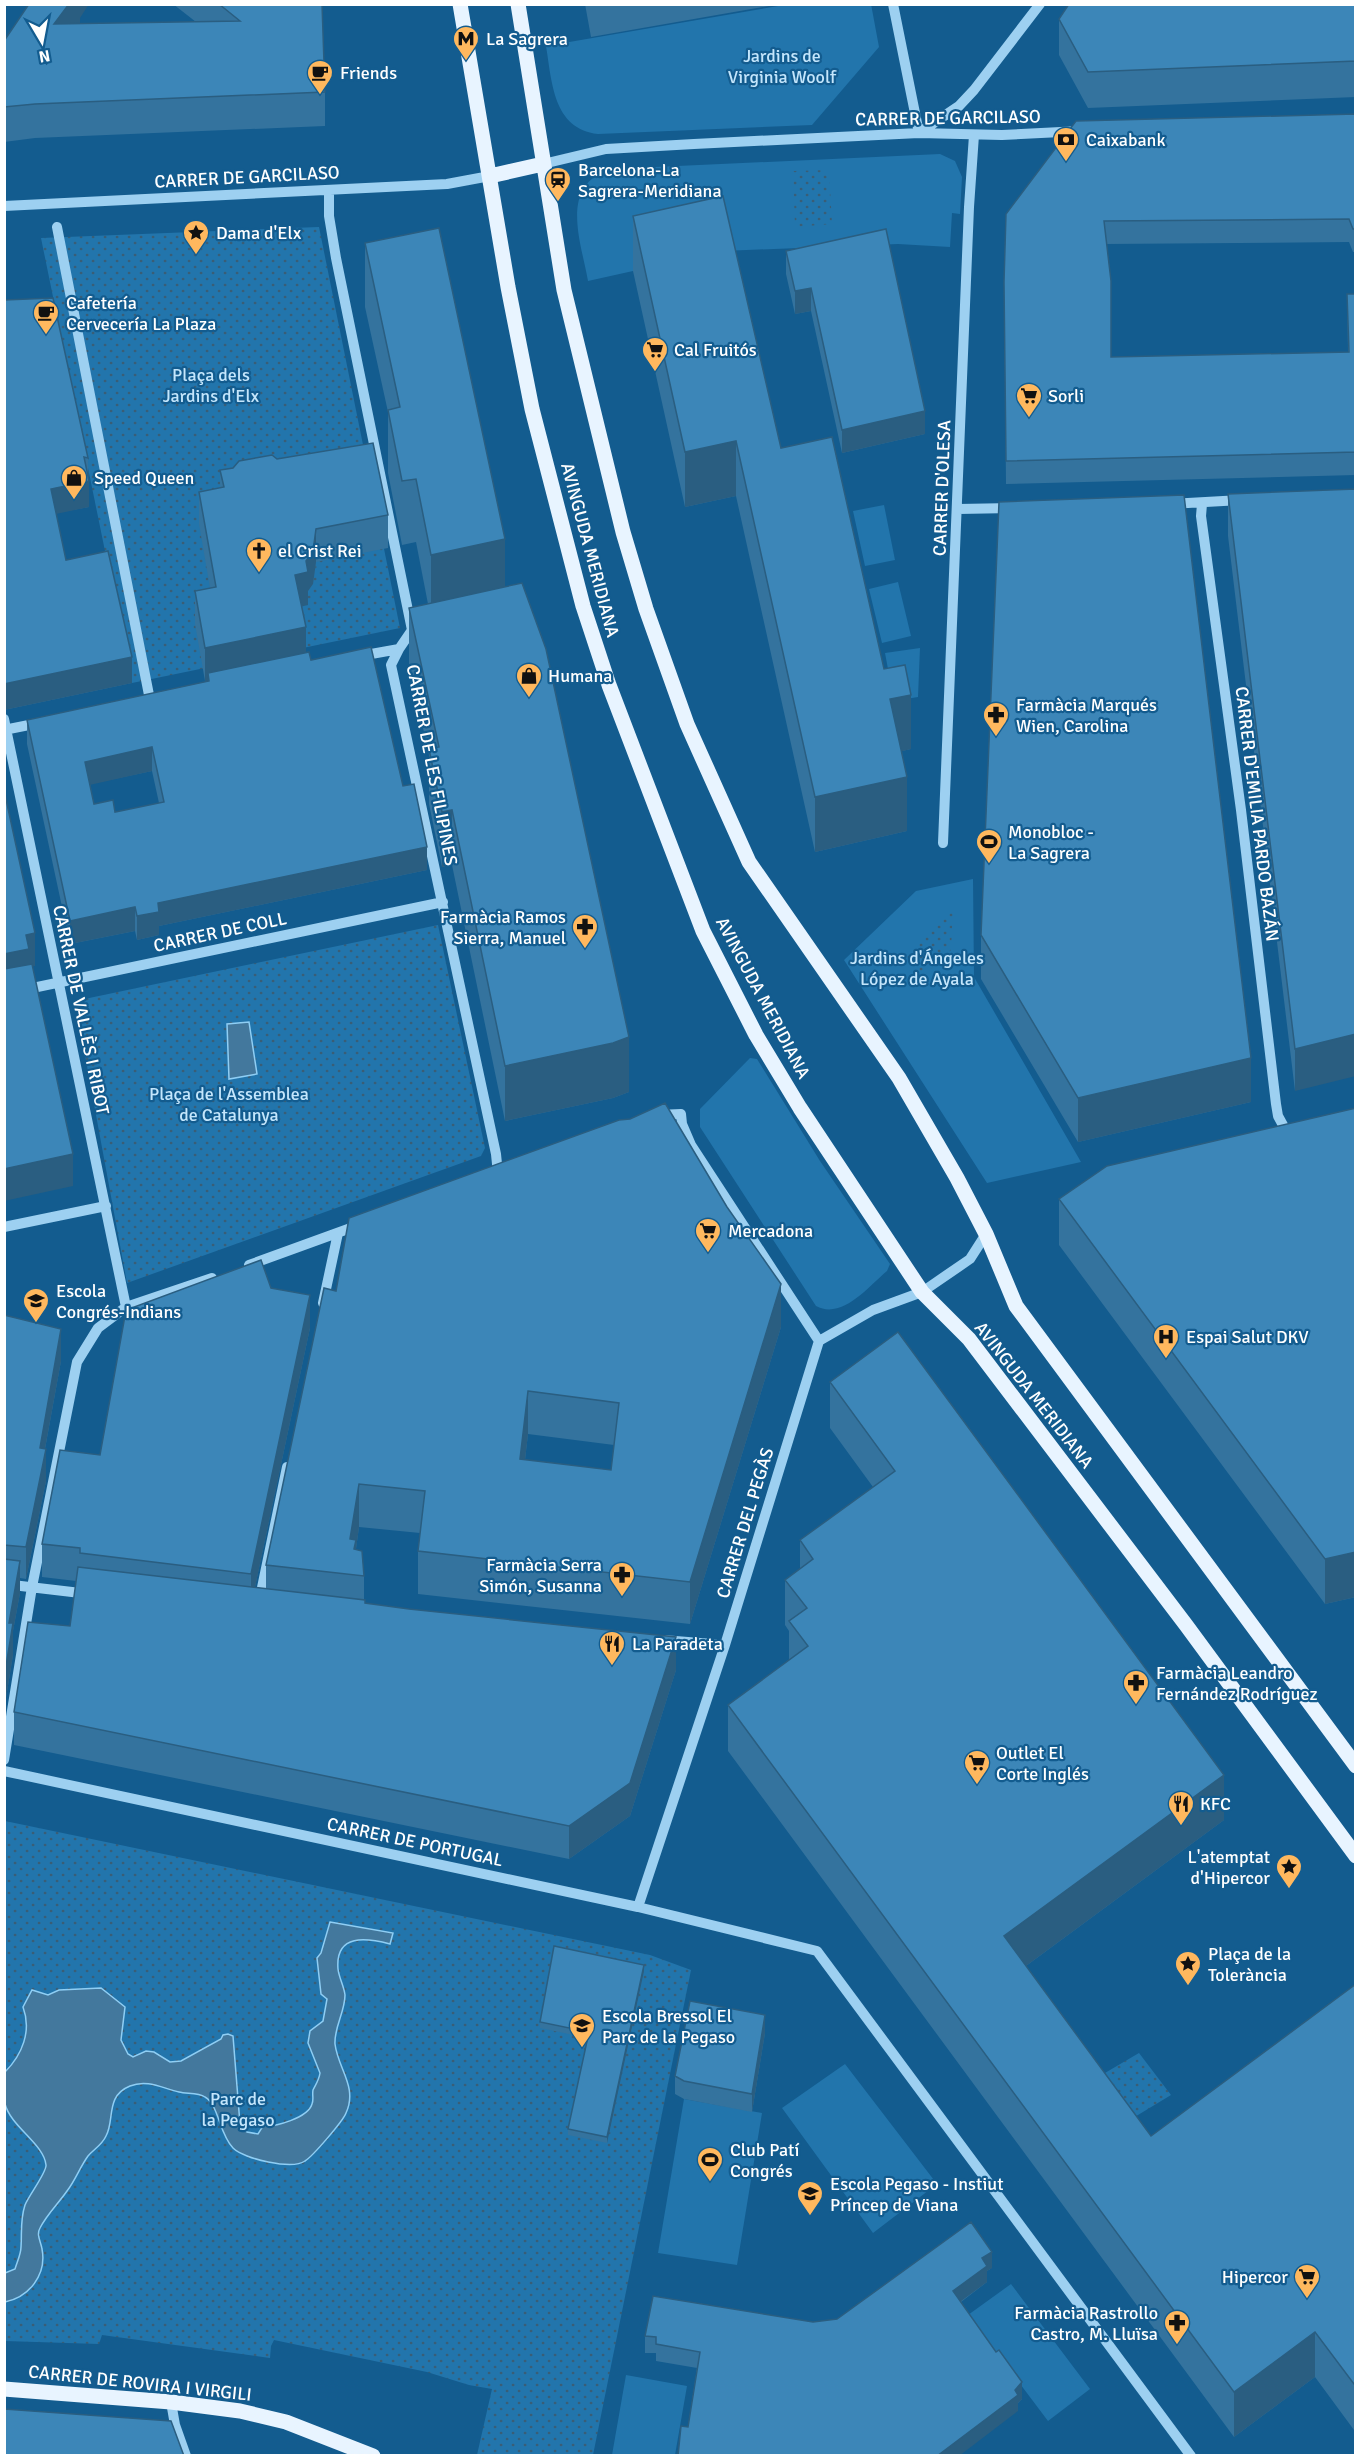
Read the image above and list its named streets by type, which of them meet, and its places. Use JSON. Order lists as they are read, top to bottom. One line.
{"streets":{"main road":["AVINGUDA MERIDIANA","CARRER DE ROVIRA I VIRGILI"],"street":["CARRER DE GARCILASO","CARRER D'OLESA","CARRER DE LES FILIPINES","CARRER D'EMILIA PARDO BAZÁN","CARRER DE COLL","CARRER DE VALLÈS I RIBOT","CARRER DEL PEGÀS","CARRER DE PORTUGAL"]},"crossings":[["CARRER DE GARCILASO","CARRER D'OLESA"],["CARRER DE GARCILASO","AVINGUDA MERIDIANA"],["CARRER DE GARCILASO","CARRER DE LES FILIPINES"],["CARRER DE LES FILIPINES","CARRER DE COLL"],["CARRER DE COLL","CARRER DE VALLÈS I RIBOT"],["CARRER DEL PEGÀS","CARRER DE PORTUGAL"]],"parks":["Jardins de Virginia Woolf","Plaça dels Jardins d'Elx","Jardins d'Ángeles López de Ayala","Plaça de l'Assemblea de Catalunya","Parc de la Pegaso"],"places":{"metro station":["La Sagrera"],"cafe":["Friends","Cafetería Cervecería La Plaza"],"bank":["Caixabank"],"station":["Barcelona-La Sagrera-Meridiana"],"place":["Dama d'Elx","L'atemptat d'Hipercor","Plaça de la Tolerància"],"supermarket":["Cal Fruitós","Sorli","Mercadona","Outlet El Corte Inglés","Hipercor"],"shop":["Speed Queen","Humana"],"church":["el Crist Rei"],"pharmacy":["Farmàcia Marqués Wien, Carolina","Farmàcia Ramos Sierra, Manuel","Farmàcia Serra Simón, Susanna","Farmàcia Leandro Fernández Rodríguez","Farmàcia Rastrollo Castro, M. Lluïsa"],"sports":["Monobloc - La Sagrera","Club Patí Congrés"],"school or university":["Escola Congrés-Indians","Escola Bressol El Parc de la Pegaso","Escola Pegaso - Instiut Príncep de Viana"],"hospital":["Espai Salut DKV"],"restaurant":["La Paradeta","KFC"]},"north":"bottom"}
